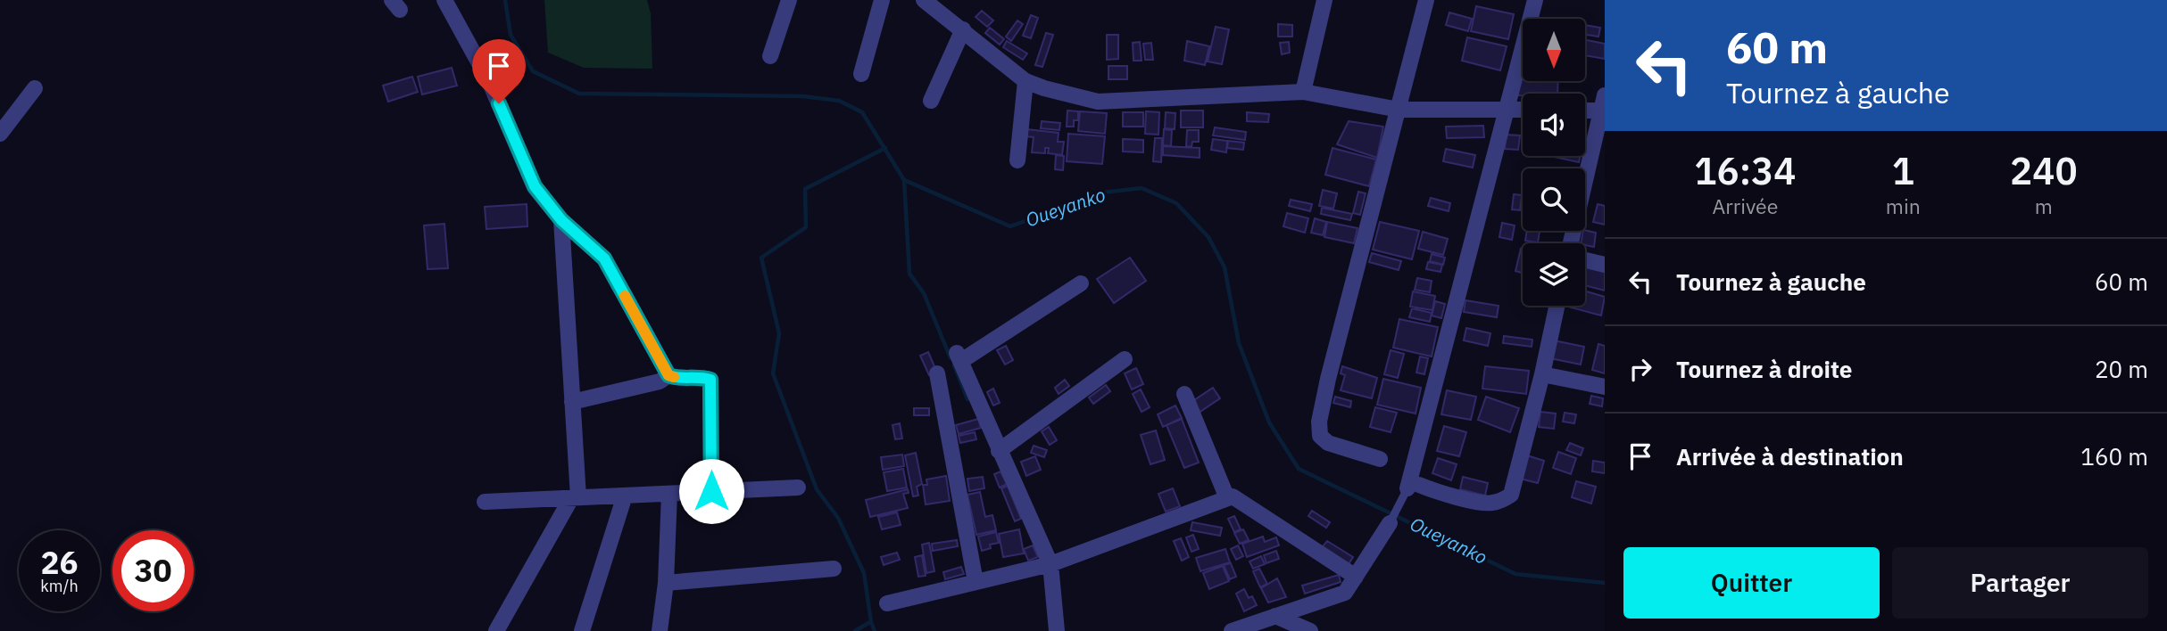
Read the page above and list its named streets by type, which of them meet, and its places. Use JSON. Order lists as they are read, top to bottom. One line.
{"water":["Oueyanko"],"north":"bottom","page":{"turn":["60 m","Tournez à gauche"],"eta":["16:34","Arrivée","1","min","240","m"],"list":[{"name":"Tournez à gauche","value":"60 m"},{"name":"Tournez à droite","value":"20 m"},{"name":"Arrivée à destination","value":"160 m"}],"speed":"26 km/h","limit":"30","buttons":["Quitter","Partager"]}}
